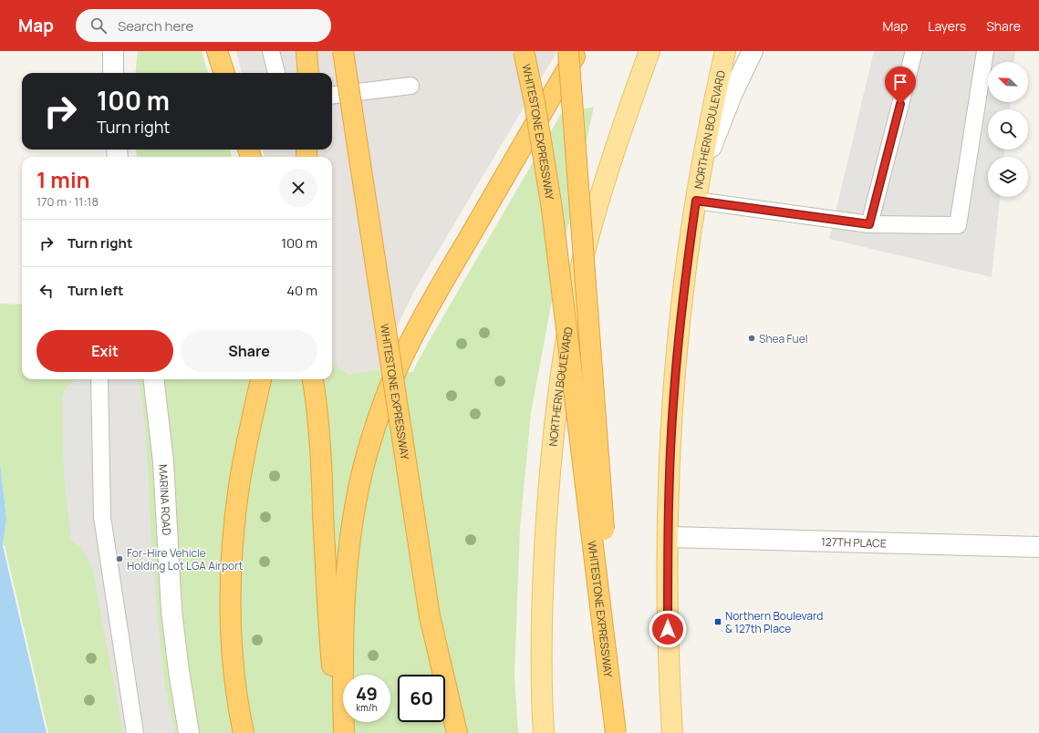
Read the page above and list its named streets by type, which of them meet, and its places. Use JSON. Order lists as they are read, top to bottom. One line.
{"streets":{"highway":["WHITESTONE EXPRESSWAY"],"main road":["NORTHERN BOULEVARD"],"street":["MARINA ROAD","127TH PLACE"]},"crossings":[["NORTHERN BOULEVARD","127TH PLACE"]],"places":{"other":["Shea Fuel","For-Hire Vehicle Holding Lot LGA Airport"],"transit":["Northern Boulevard & 127th Place"]},"north":"top left","page":{"header":"Map","search":"Search here","nav":["Map","Layers","Share"],"turn":["100 m","Turn right"],"heading":["1 min","170 m · 11:18"],"list":[{"name":"Turn right","value":"100 m"},{"name":"Turn left","value":"40 m"}],"buttons":["Exit","Share"],"speed":"49 km/h","limit":"60"}}
